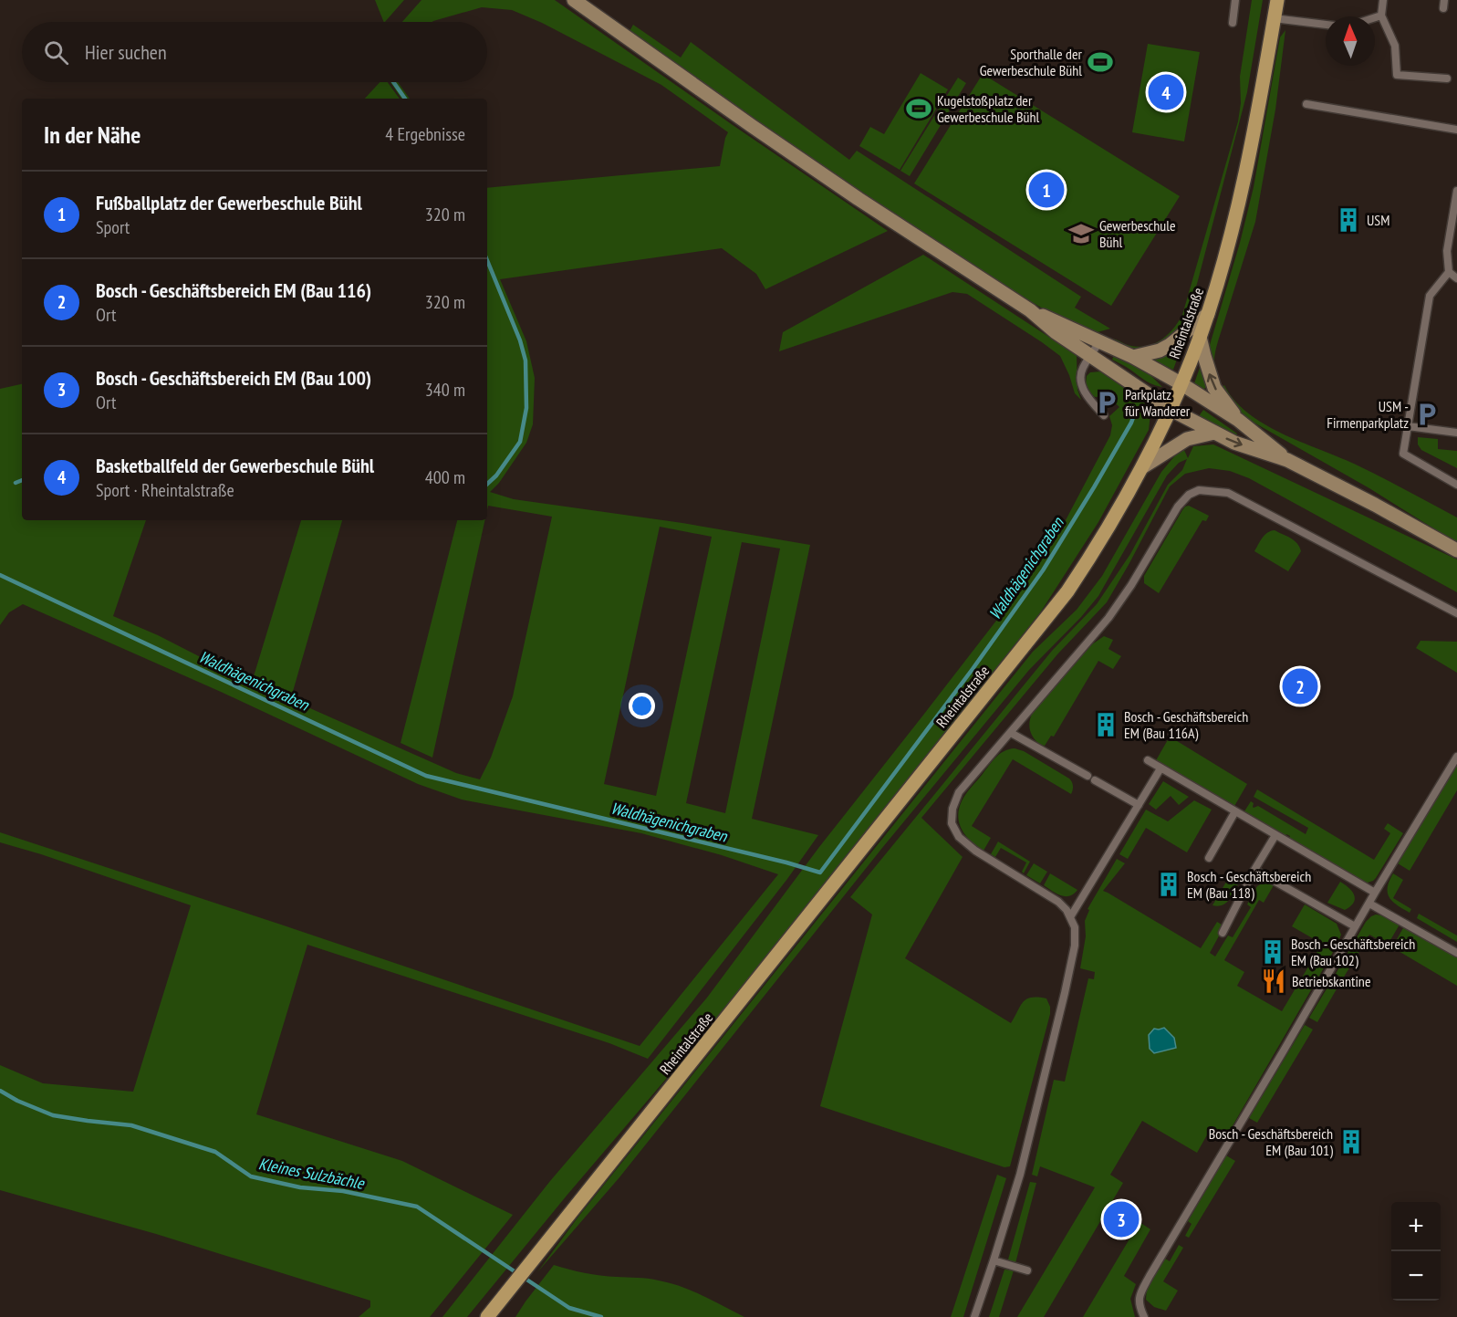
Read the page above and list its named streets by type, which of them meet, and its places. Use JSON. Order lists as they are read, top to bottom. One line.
{"streets":{"main road":["Rheintalstraße"]},"water":["Waldhägenichgraben","Kleines Sulzbächle"],"places":{"sports":["Sporthalle der Gewerbeschule Bühl","Kugelstoßplatz der Gewerbeschule Bühl"],"building":["USM","Bosch - Geschäftsbereich EM (Bau 116A)","Bosch - Geschäftsbereich EM (Bau 118)","Bosch - Geschäftsbereich EM (Bau 102)","Bosch - Geschäftsbereich EM (Bau 101)"],"school or university":["Gewerbeschule Bühl"],"parking":["Parkplatz für Wanderer","USM - Firmenparkplatz"],"restaurant":["Betriebskantine"]},"north":"top","page":{"search":"Hier suchen","pins":["4","1","2","3"],"heading":["In der Nähe","4 Ergebnisse"],"list":[{"mark":"1","name":"Fußballplatz der Gewerbeschule Bühl","note":"Sport","value":"320 m"},{"mark":"2","name":"Bosch - Geschäftsbereich EM (Bau 116)","note":"Ort","value":"320 m"},{"mark":"3","name":"Bosch - Geschäftsbereich EM (Bau 100)","note":"Ort","value":"340 m"},{"mark":"4","name":"Basketballfeld der Gewerbeschule Bühl","note":"Sport · Rheintalstraße","value":"400 m"}],"map_buttons":["+","−"]}}
